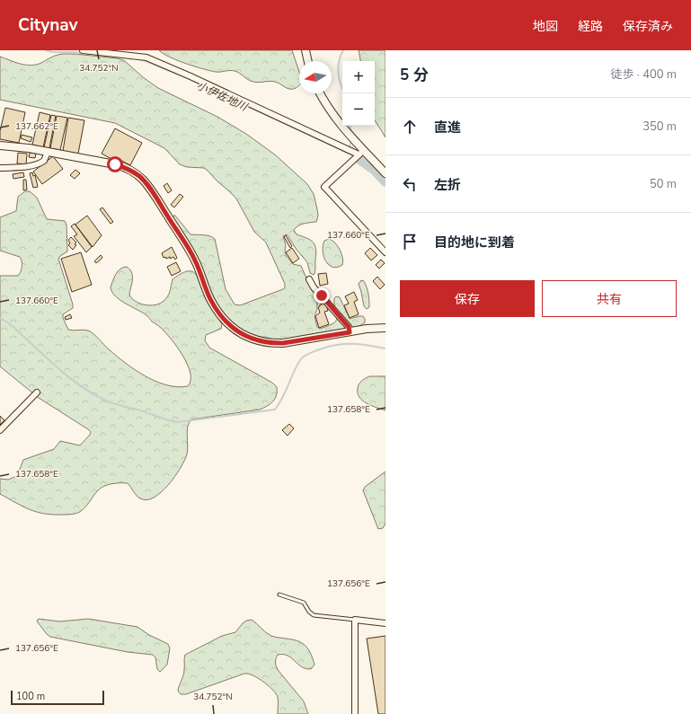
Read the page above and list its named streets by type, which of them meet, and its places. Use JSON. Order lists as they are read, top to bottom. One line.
{"water":["小伊佐地川"],"scale_bar":"100 m","north":"left","page":{"header":"Citynav","nav":["地図","経路","保存済み"],"heading":["5 分","徒歩 · 400 m"],"map_buttons":["+","−"],"list":[["直進","350 m"],["左折","50 m"],"目的地に到着"],"buttons":["保存","共有"],"scale":"100 m"},"coordinates":["34.752°N","137.662°E","137.660°E","137.658°E","137.656°E"]}
